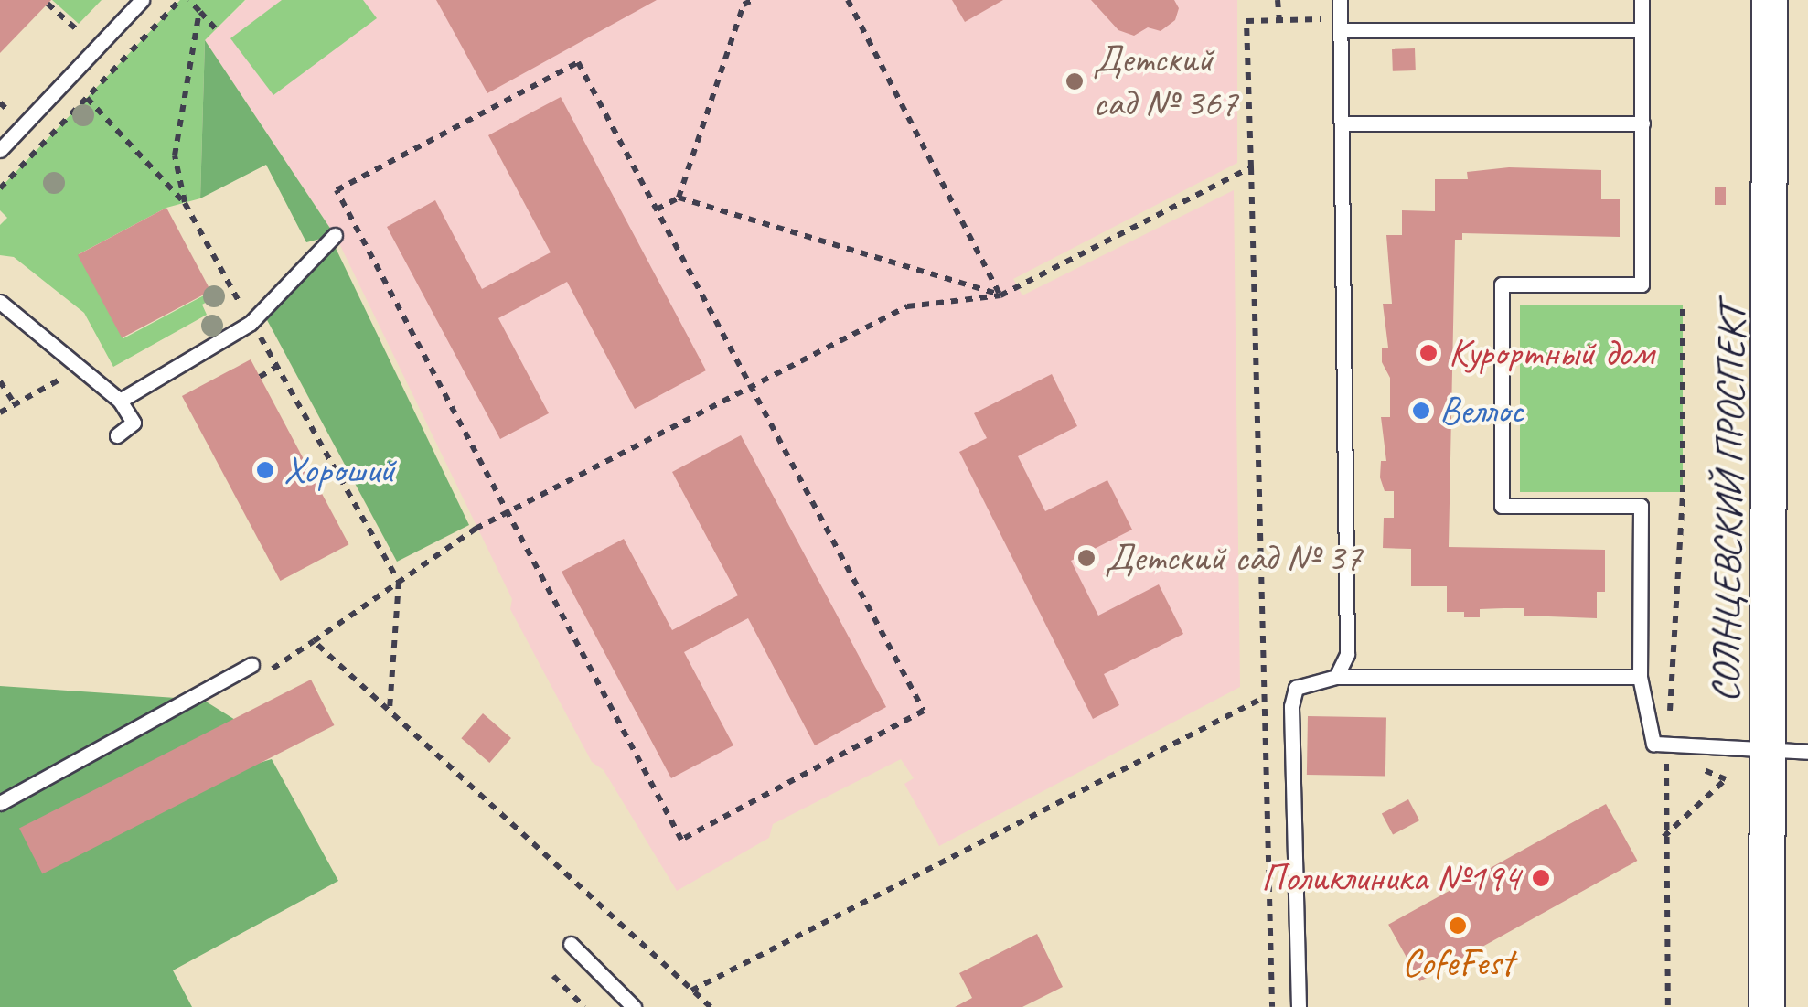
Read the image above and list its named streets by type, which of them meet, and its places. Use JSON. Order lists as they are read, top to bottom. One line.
{"streets":{"street":["СОЛНЦЕВСКИЙ ПРОСПЕКТ"]},"places":["Детский сад № 367","Курортный дом","Веллос","Хороший","Детский сад № 37","Поликлиника №194","CofeFest"]}
